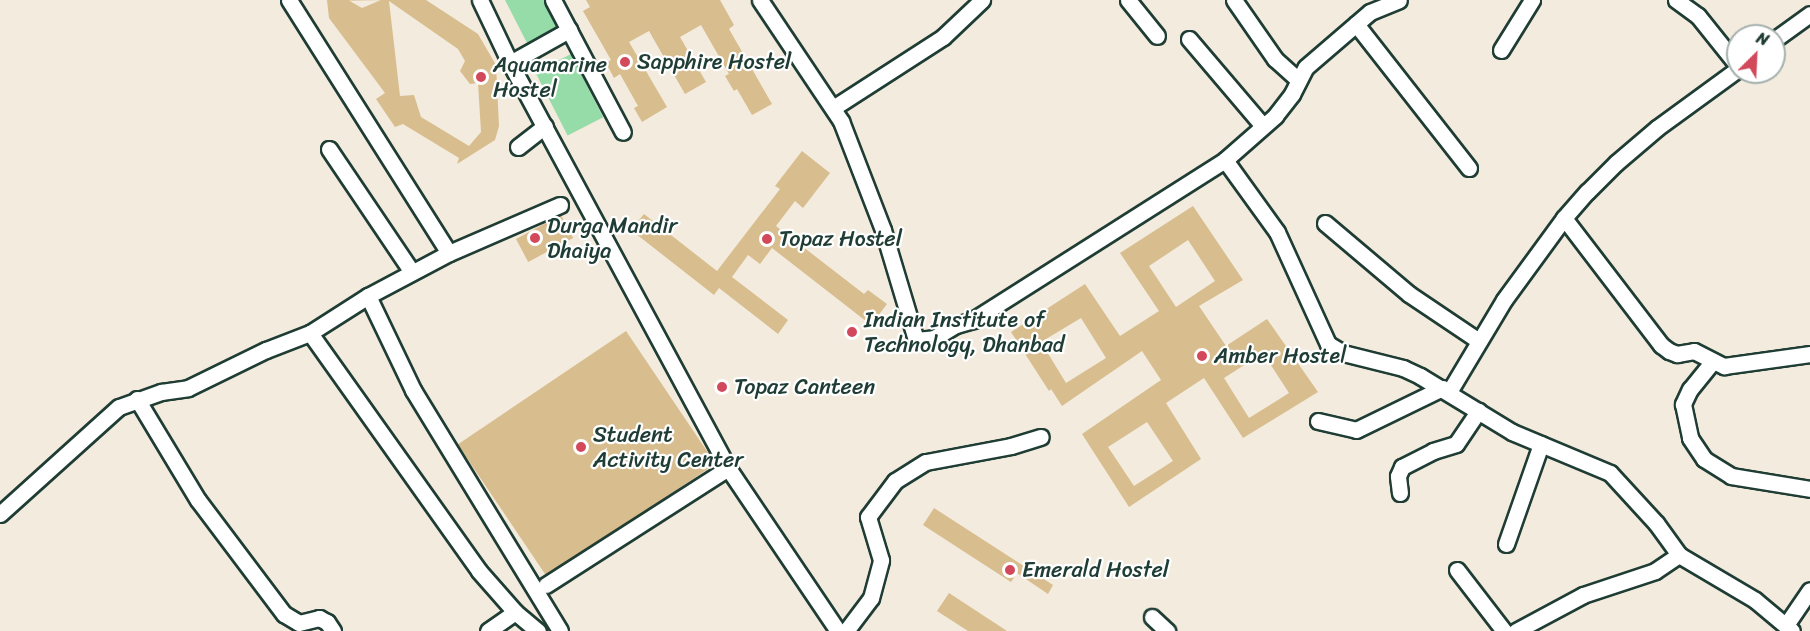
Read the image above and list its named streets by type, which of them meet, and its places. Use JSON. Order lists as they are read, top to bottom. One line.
{"places":["Sapphire Hostel","Aquamarine Hostel","Durga Mandir Dhaiya","Topaz Hostel","Indian Institute of Technology, Dhanbad","Amber Hostel","Topaz Canteen","Student Activity Center","Emerald Hostel"],"north":"top right"}
